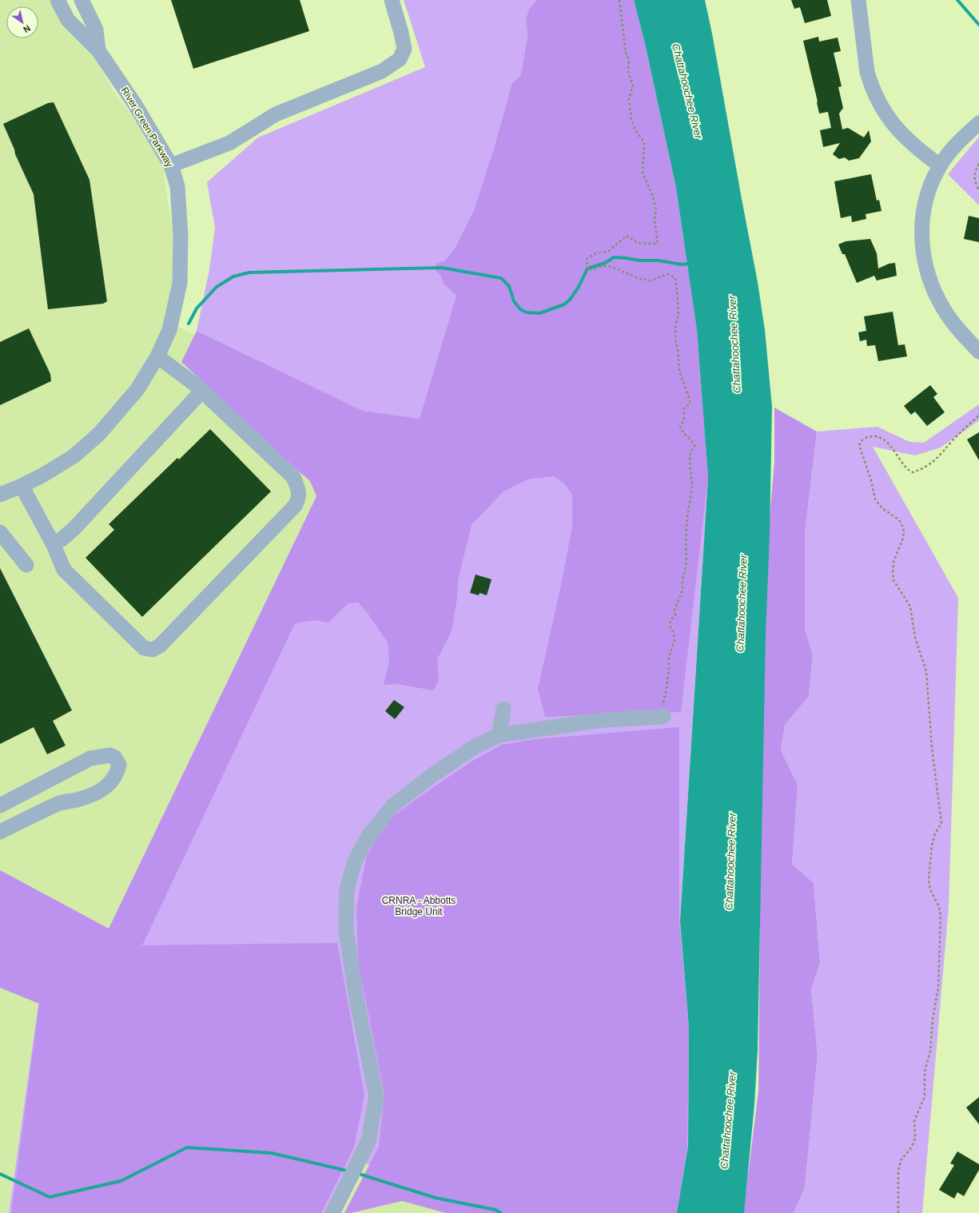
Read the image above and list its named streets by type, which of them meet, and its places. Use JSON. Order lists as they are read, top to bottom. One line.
{"streets":{"street":["River Green Parkway"]},"water":["Chattahoochee River"],"parks":["CRNRA - Abbotts Bridge Unit"],"north":"bottom right"}
